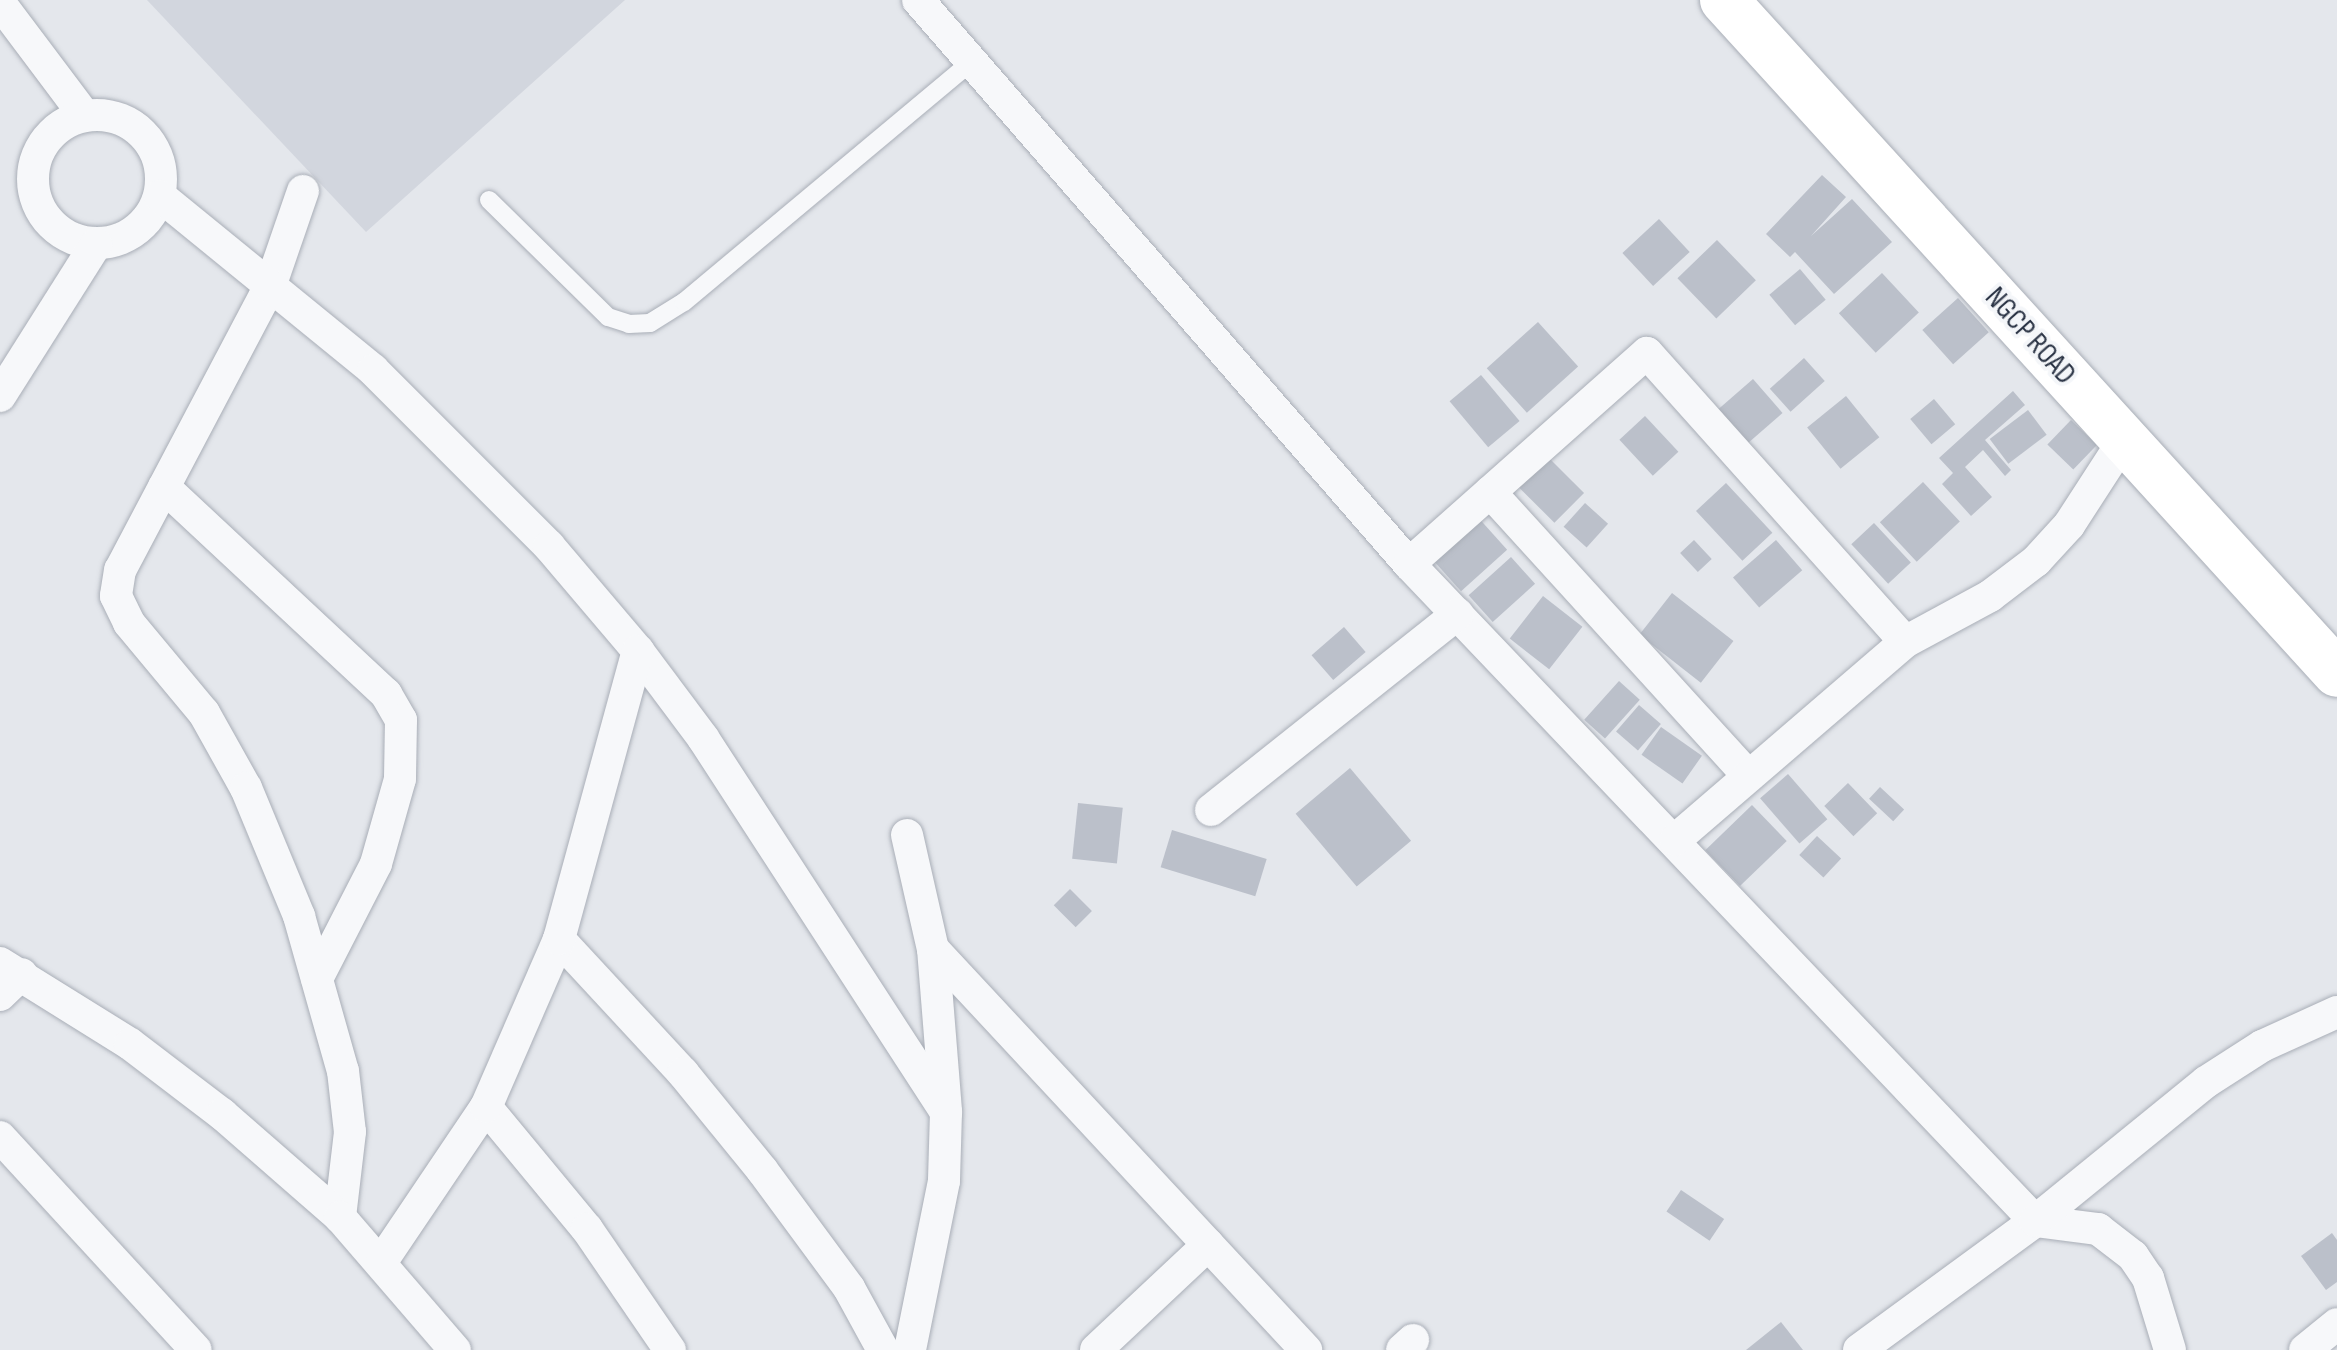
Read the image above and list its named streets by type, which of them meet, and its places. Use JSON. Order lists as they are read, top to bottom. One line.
{"streets":{"main road":["NGCP ROAD"]}}
